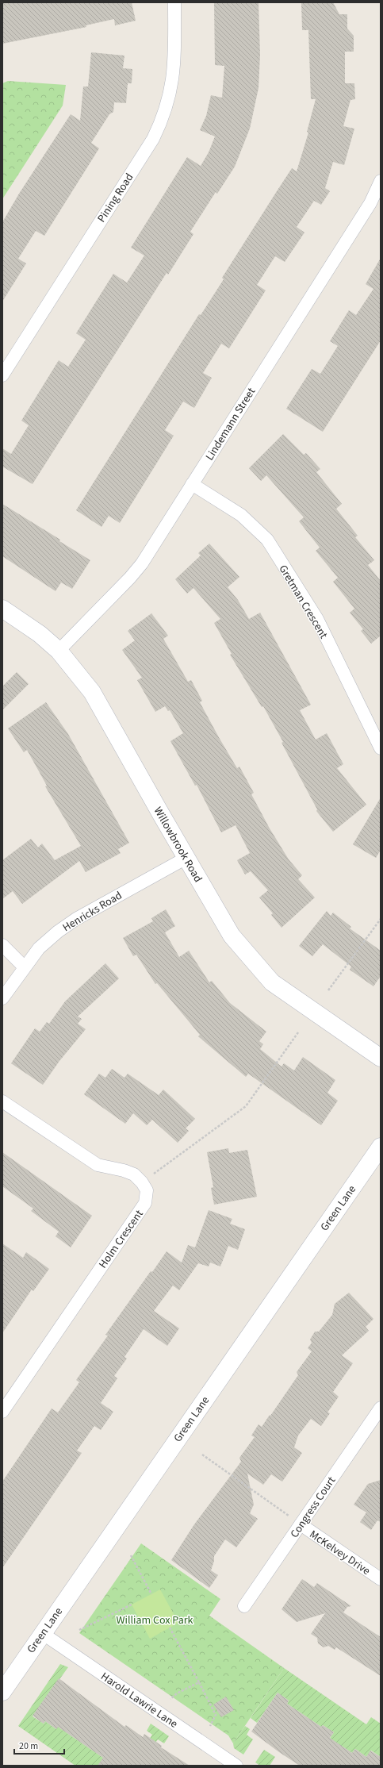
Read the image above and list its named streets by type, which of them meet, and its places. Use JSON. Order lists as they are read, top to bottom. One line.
{"streets":{"street":["Pining Road","Lindemann Street","Gretman Crescent","Willowbrook Road","Henricks Road","Green Lane","Holm Crescent","Congress Court","McKelvey Drive","Harold Lawrie Lane"]},"crossings":[["Lindemann Street","Gretman Crescent"],["Lindemann Street","Willowbrook Road"],["Willowbrook Road","Henricks Road"],["Green Lane","Harold Lawrie Lane"],["Congress Court","McKelvey Drive"]],"parks":["William Cox Park"],"scale_bar":"20 m"}
